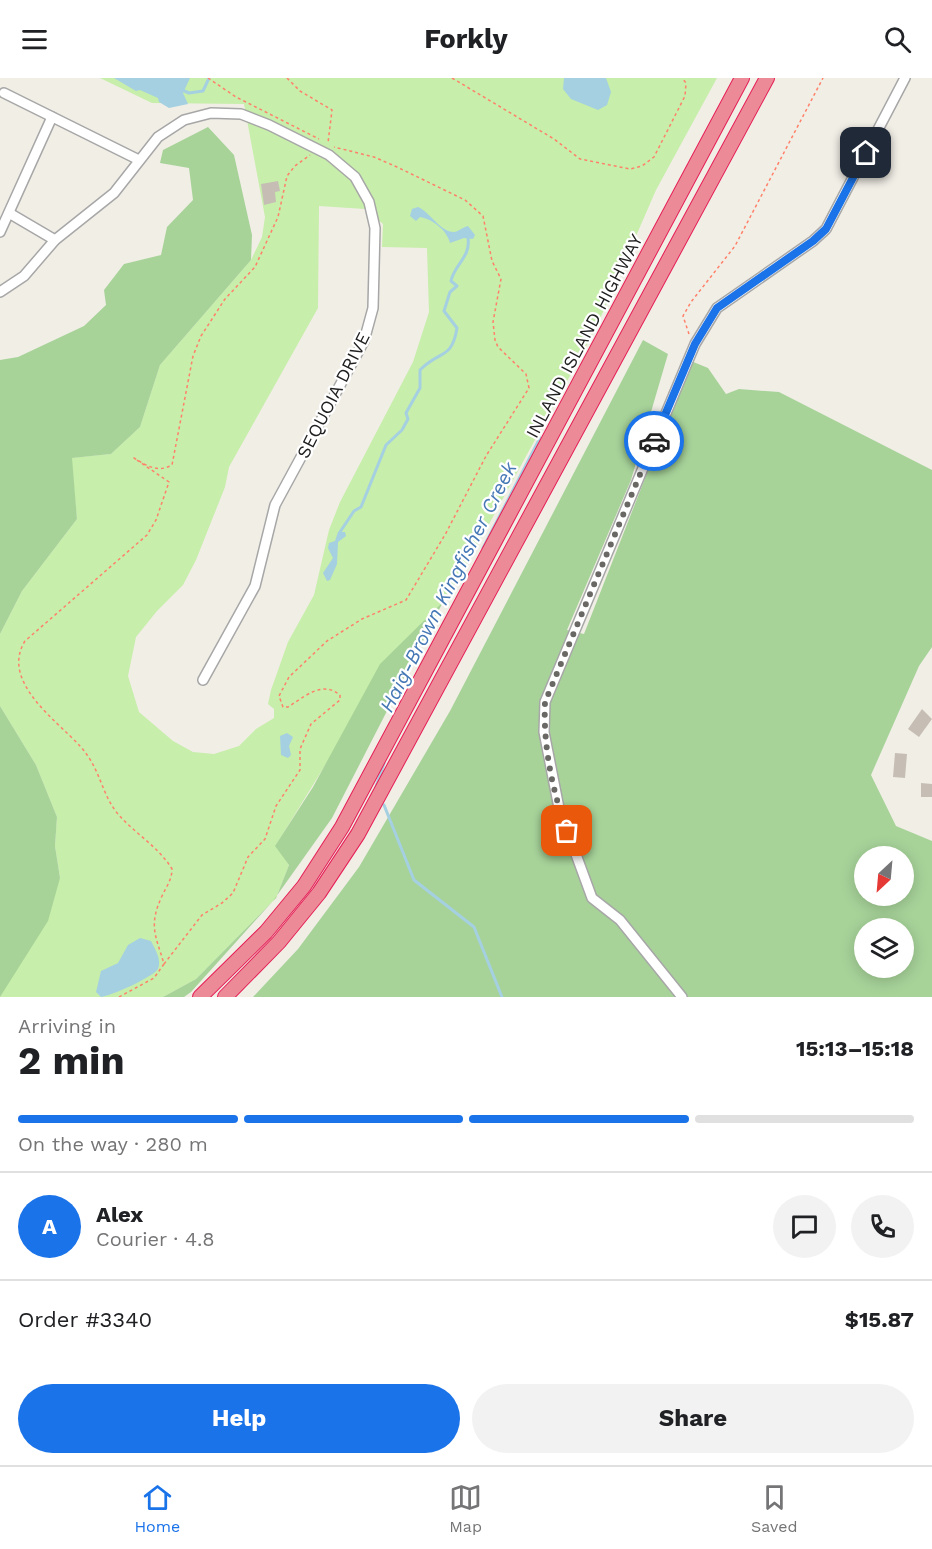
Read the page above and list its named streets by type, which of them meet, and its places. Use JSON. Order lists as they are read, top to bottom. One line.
{"streets":{"highway":["INLAND ISLAND HIGHWAY"],"street":["SEQUOIA DRIVE"]},"water":["Haig-Brown Kingfisher Creek"],"north":"bottom left","page":{"header":"Forkly","heading":["2 min","Arriving in","15:13–15:18"],"panel":["Alex","Courier · 4.8","Order #3340","$15.87"],"bar":"On the way · 280 m","round":"A","buttons":["Help","Share"],"tabs":["Home","Map","Saved"]}}
